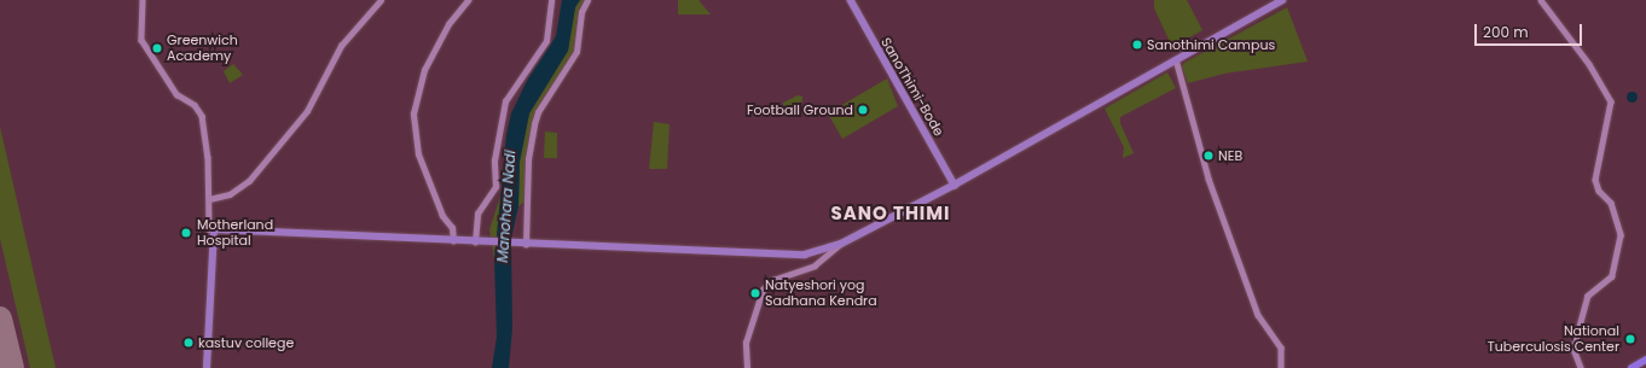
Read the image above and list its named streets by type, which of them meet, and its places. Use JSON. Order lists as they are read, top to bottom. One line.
{"streets":{"main road":["SanoThimi-Bode"]},"districts":["SANO THIMI"],"water":["Manohara Nadi"],"places":["Sanothimi Campus","Greenwich Academy","Football Ground","NEB","Motherland Hospital","Natyeshori yog Sadhana Kendra","National Tuberculosis Center","kastuv college"],"scale_bar":"200 m"}
